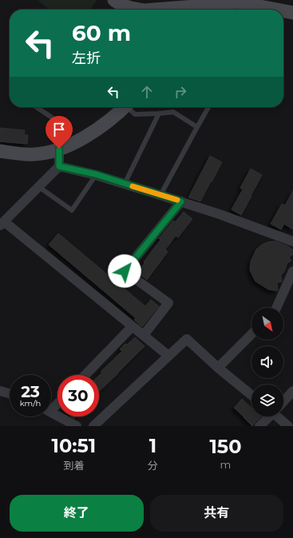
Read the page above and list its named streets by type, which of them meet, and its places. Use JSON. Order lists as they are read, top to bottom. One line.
{"north":"bottom right","page":{"turn":["60 m","左折"],"speed":"23 km/h","limit":"30","eta":["10:51","到着","1","分","150","m"],"buttons":["終了","共有"]}}
